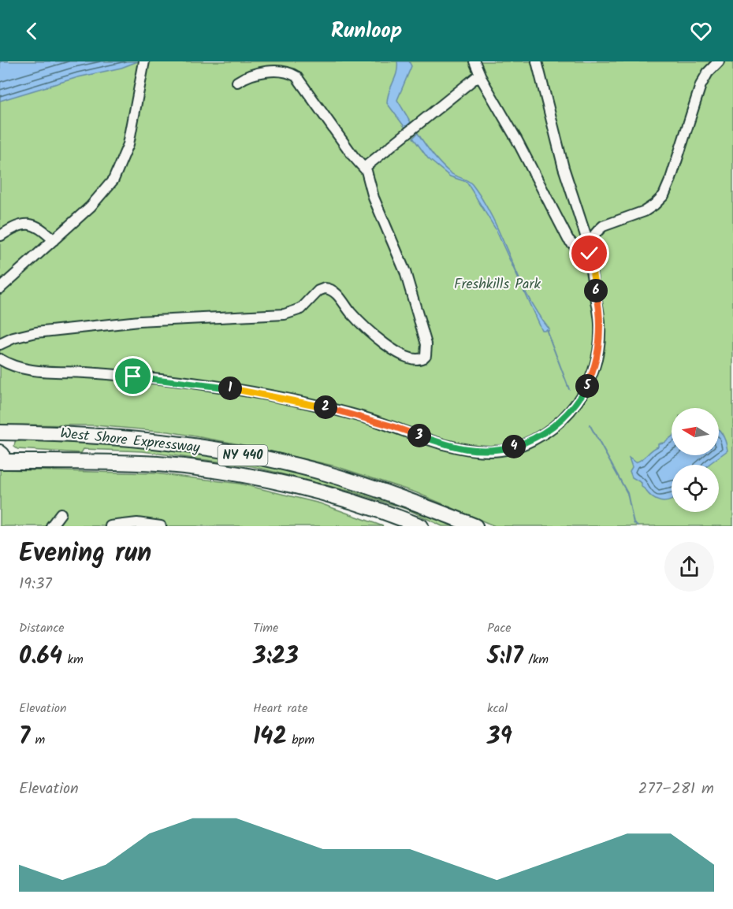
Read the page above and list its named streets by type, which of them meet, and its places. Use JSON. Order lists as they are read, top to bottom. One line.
{"streets":{"highway":["West Shore Expressway","NY 440"]},"parks":["Freshkills Park"],"north":"left","page":{"header":"Runloop","pins":["6","5","1","2","3","4"],"heading":["Evening run","19:37"],"stats":[["Distance","0.64 km"],["Time","3:23"],["Pace","5:17 /km"],["Elevation","7 m"],["Heart rate","142 bpm"],["kcal","39"]],"chart":["Elevation","277–281 m"]}}
